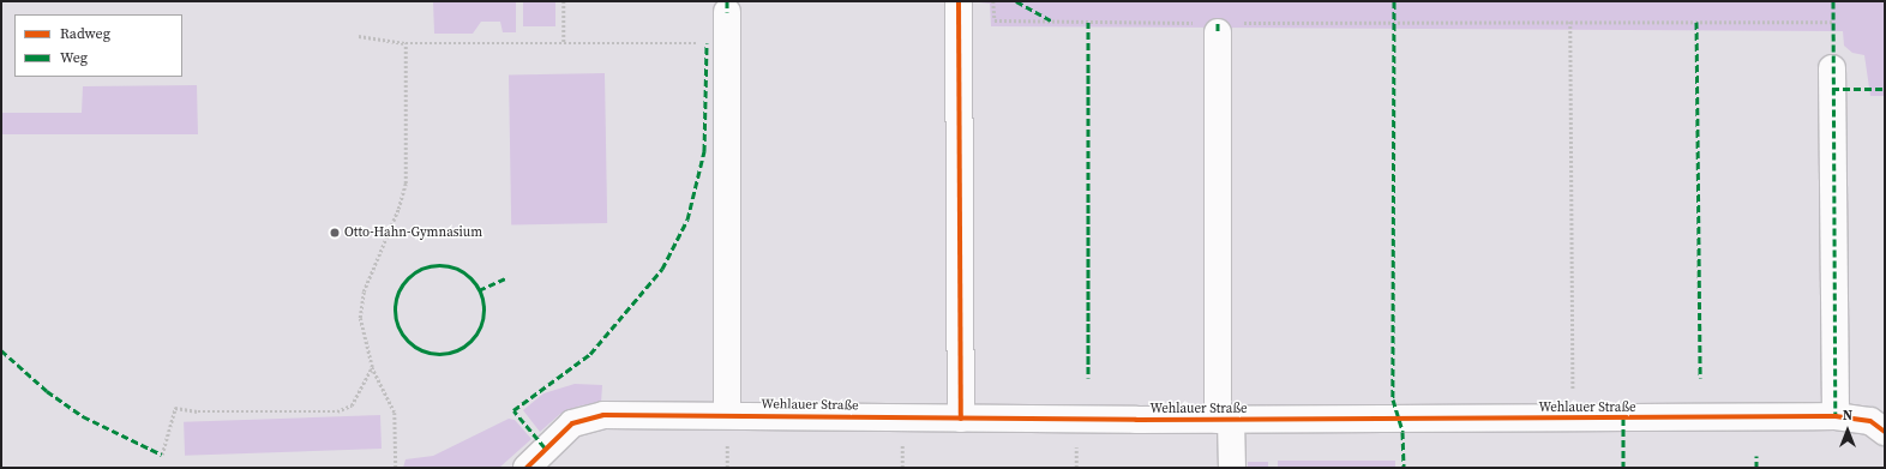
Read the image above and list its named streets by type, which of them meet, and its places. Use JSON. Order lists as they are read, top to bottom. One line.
{"streets":{"street":["Wehlauer Straße"]},"places":["Otto-Hahn-Gymnasium"],"legend":["Radweg","Weg"],"north":"top"}
